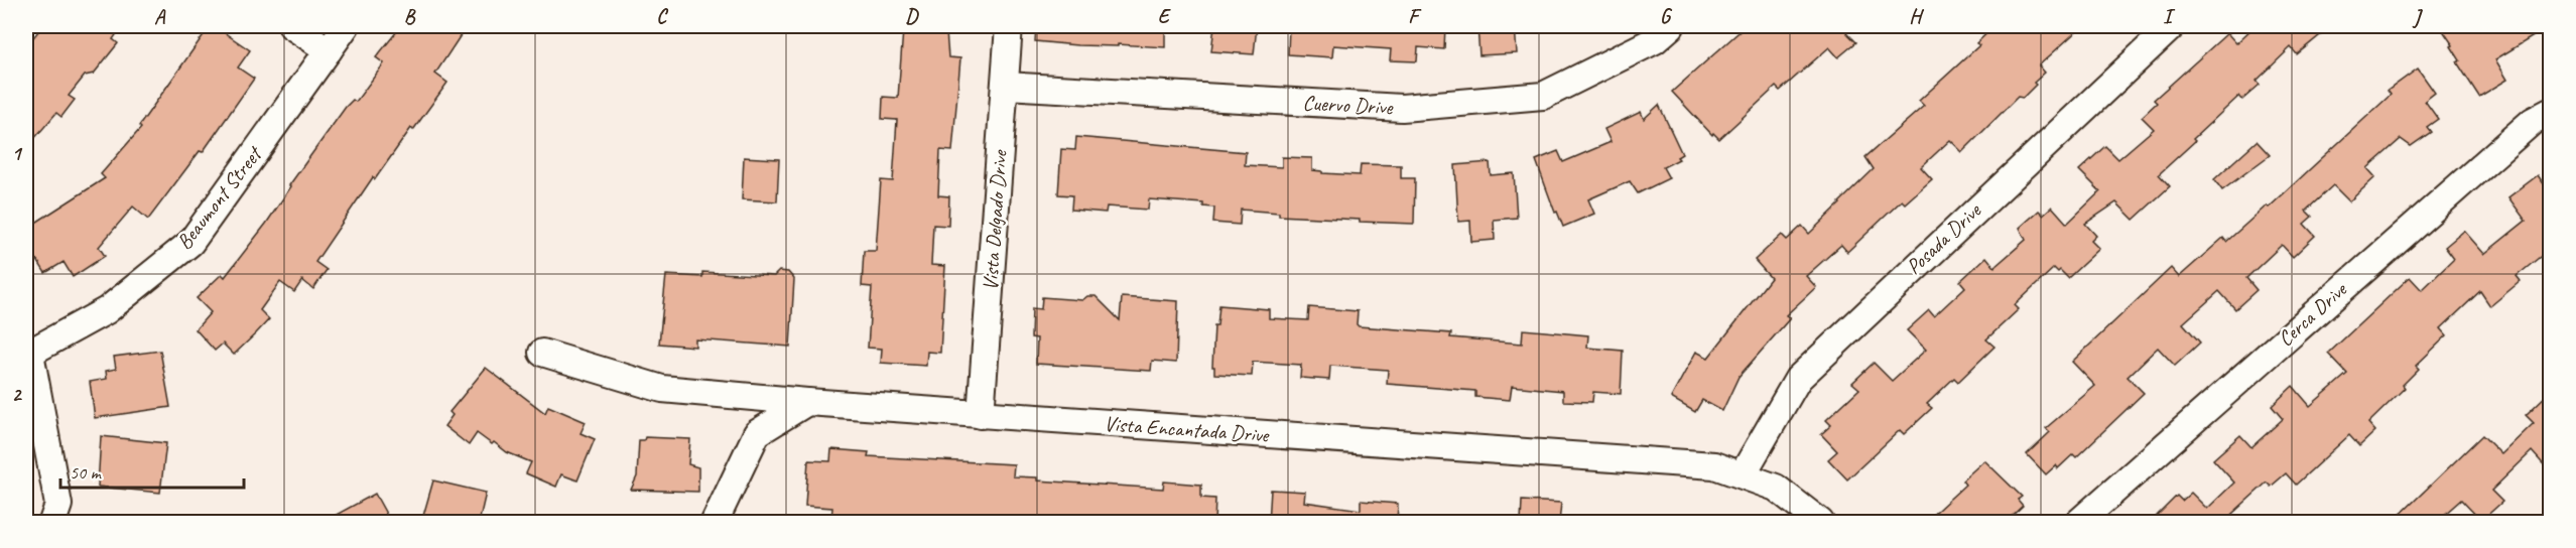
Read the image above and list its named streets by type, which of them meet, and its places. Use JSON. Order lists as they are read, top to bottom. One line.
{"streets":{"street":["Cuervo Drive","Beaumont Street","Vista Delgado Drive","Posada Drive","Cerca Drive","Vista Encantada Drive"]},"crossings":[["Cuervo Drive","Vista Delgado Drive"],["Vista Delgado Drive","Vista Encantada Drive"],["Posada Drive","Vista Encantada Drive"]],"scale_bar":"50 m","grid":{"columns":["A","B","C","D","E","F","G","H","I","J"],"rows":["1","2"]}}
